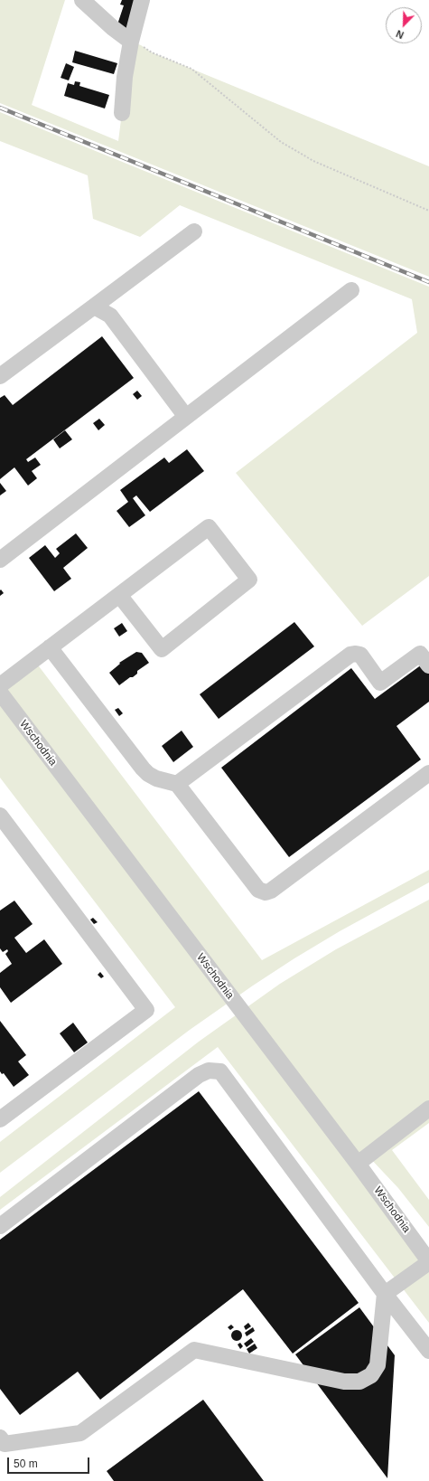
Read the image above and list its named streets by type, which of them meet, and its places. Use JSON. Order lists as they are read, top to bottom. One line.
{"streets":{"street":["Wschodnia"]},"scale_bar":"50 m","north":"bottom left"}
